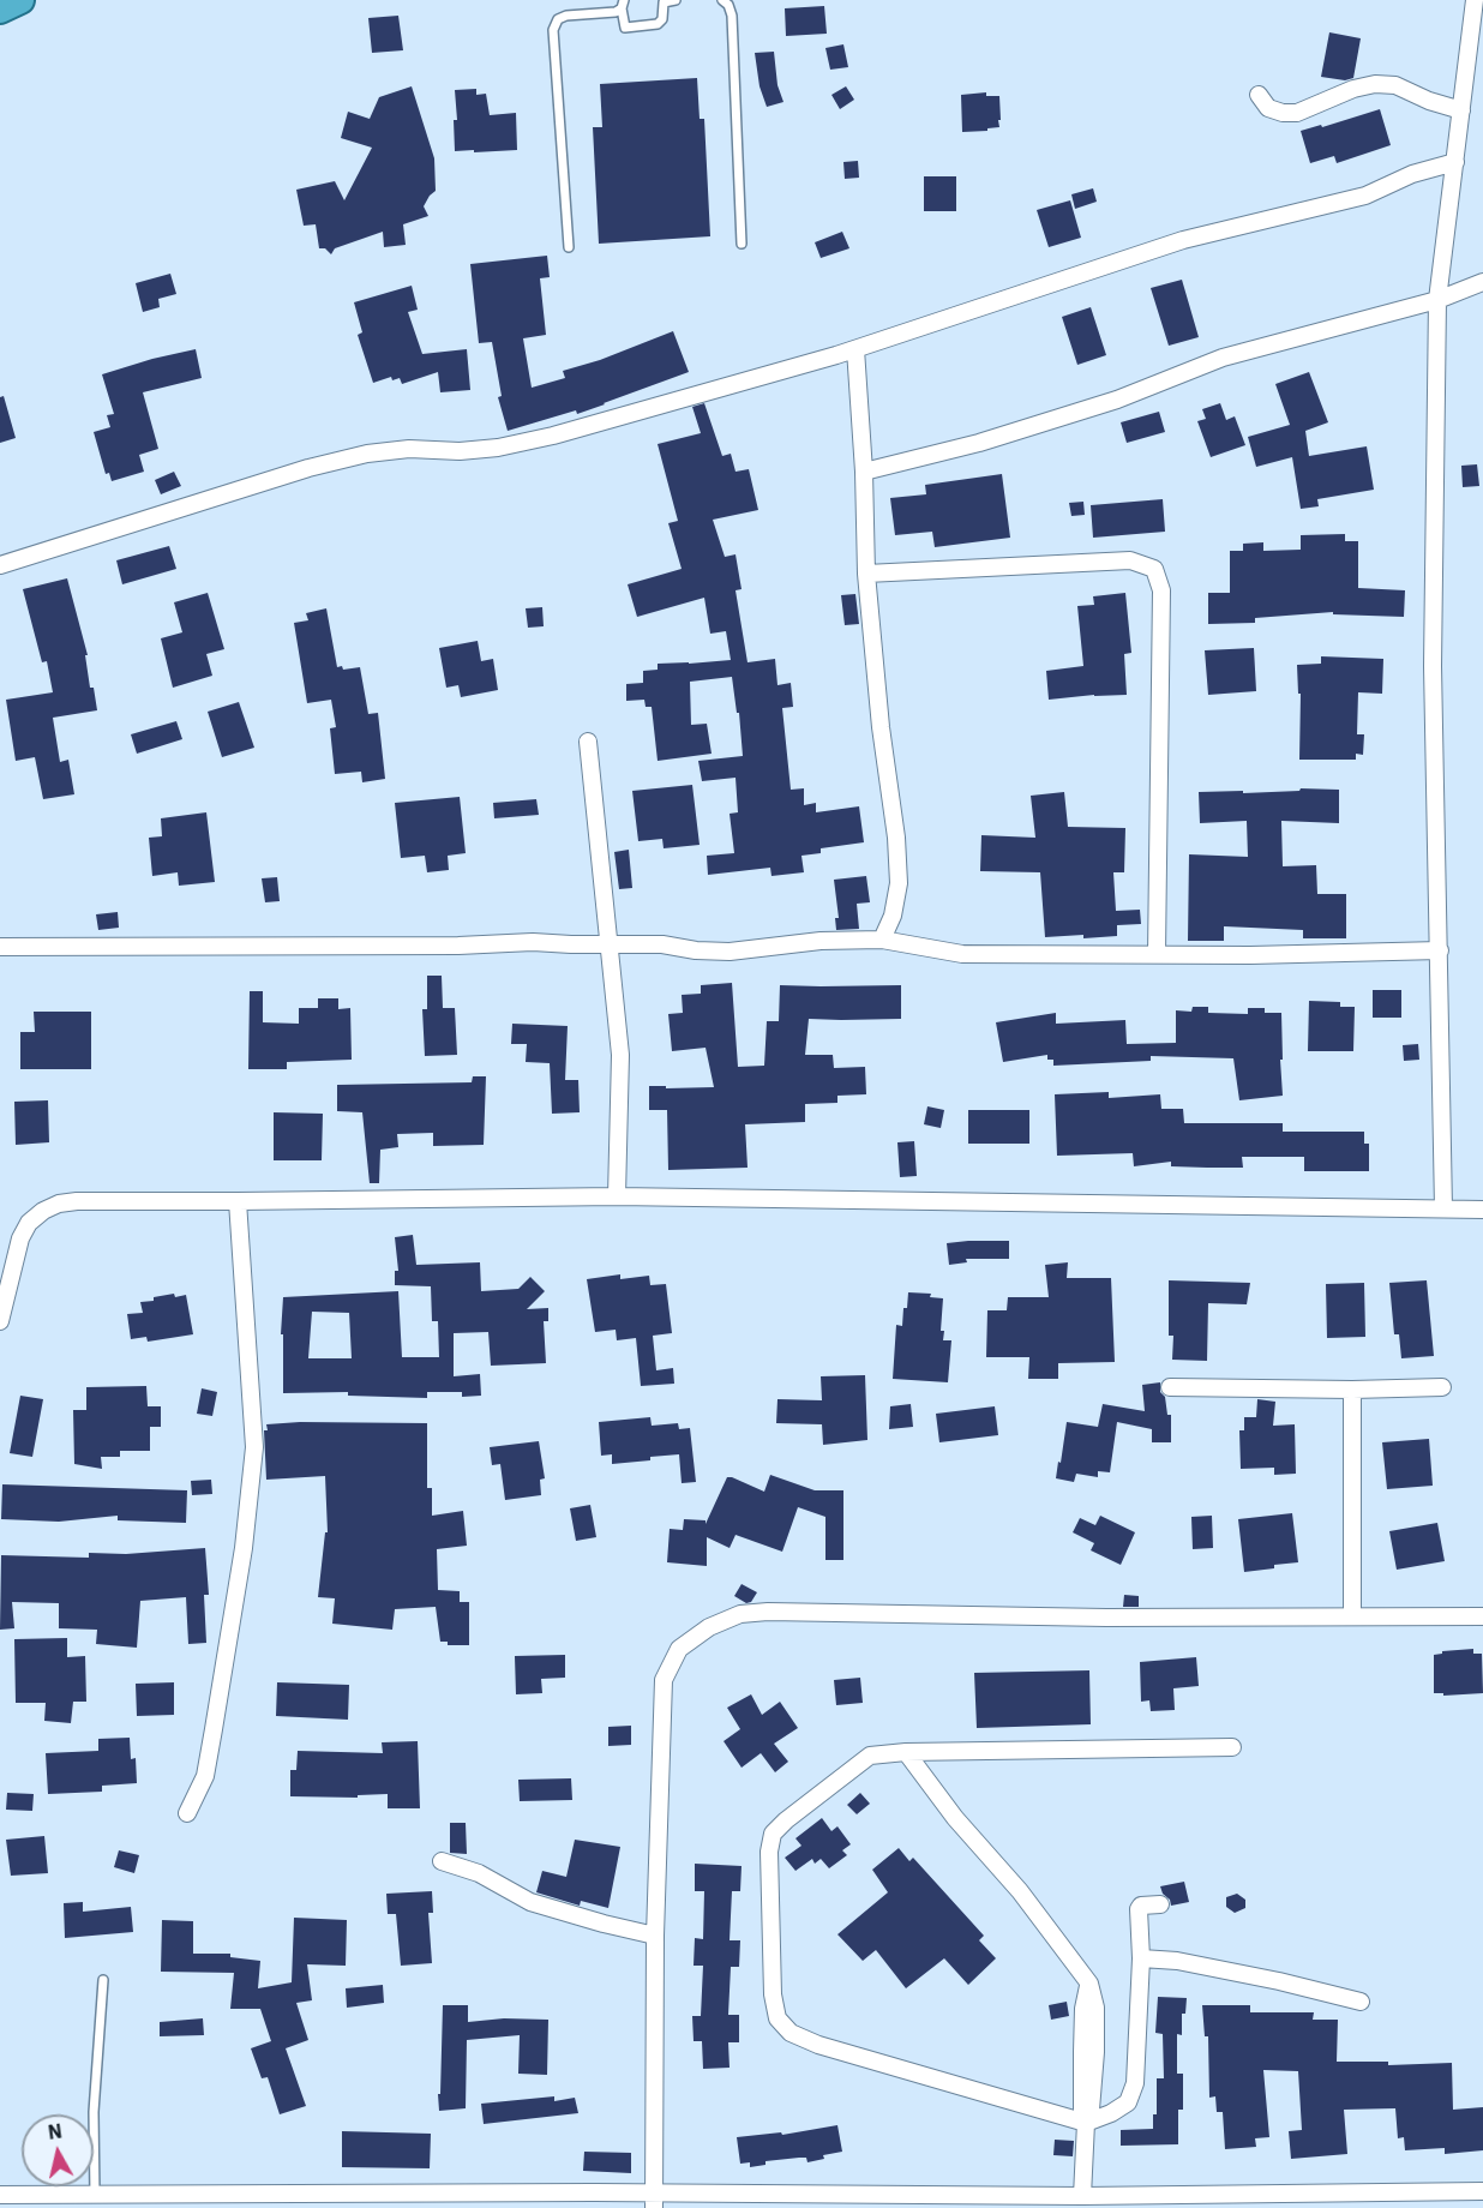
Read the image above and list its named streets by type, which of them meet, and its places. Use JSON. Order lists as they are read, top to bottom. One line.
{"north":"top"}
